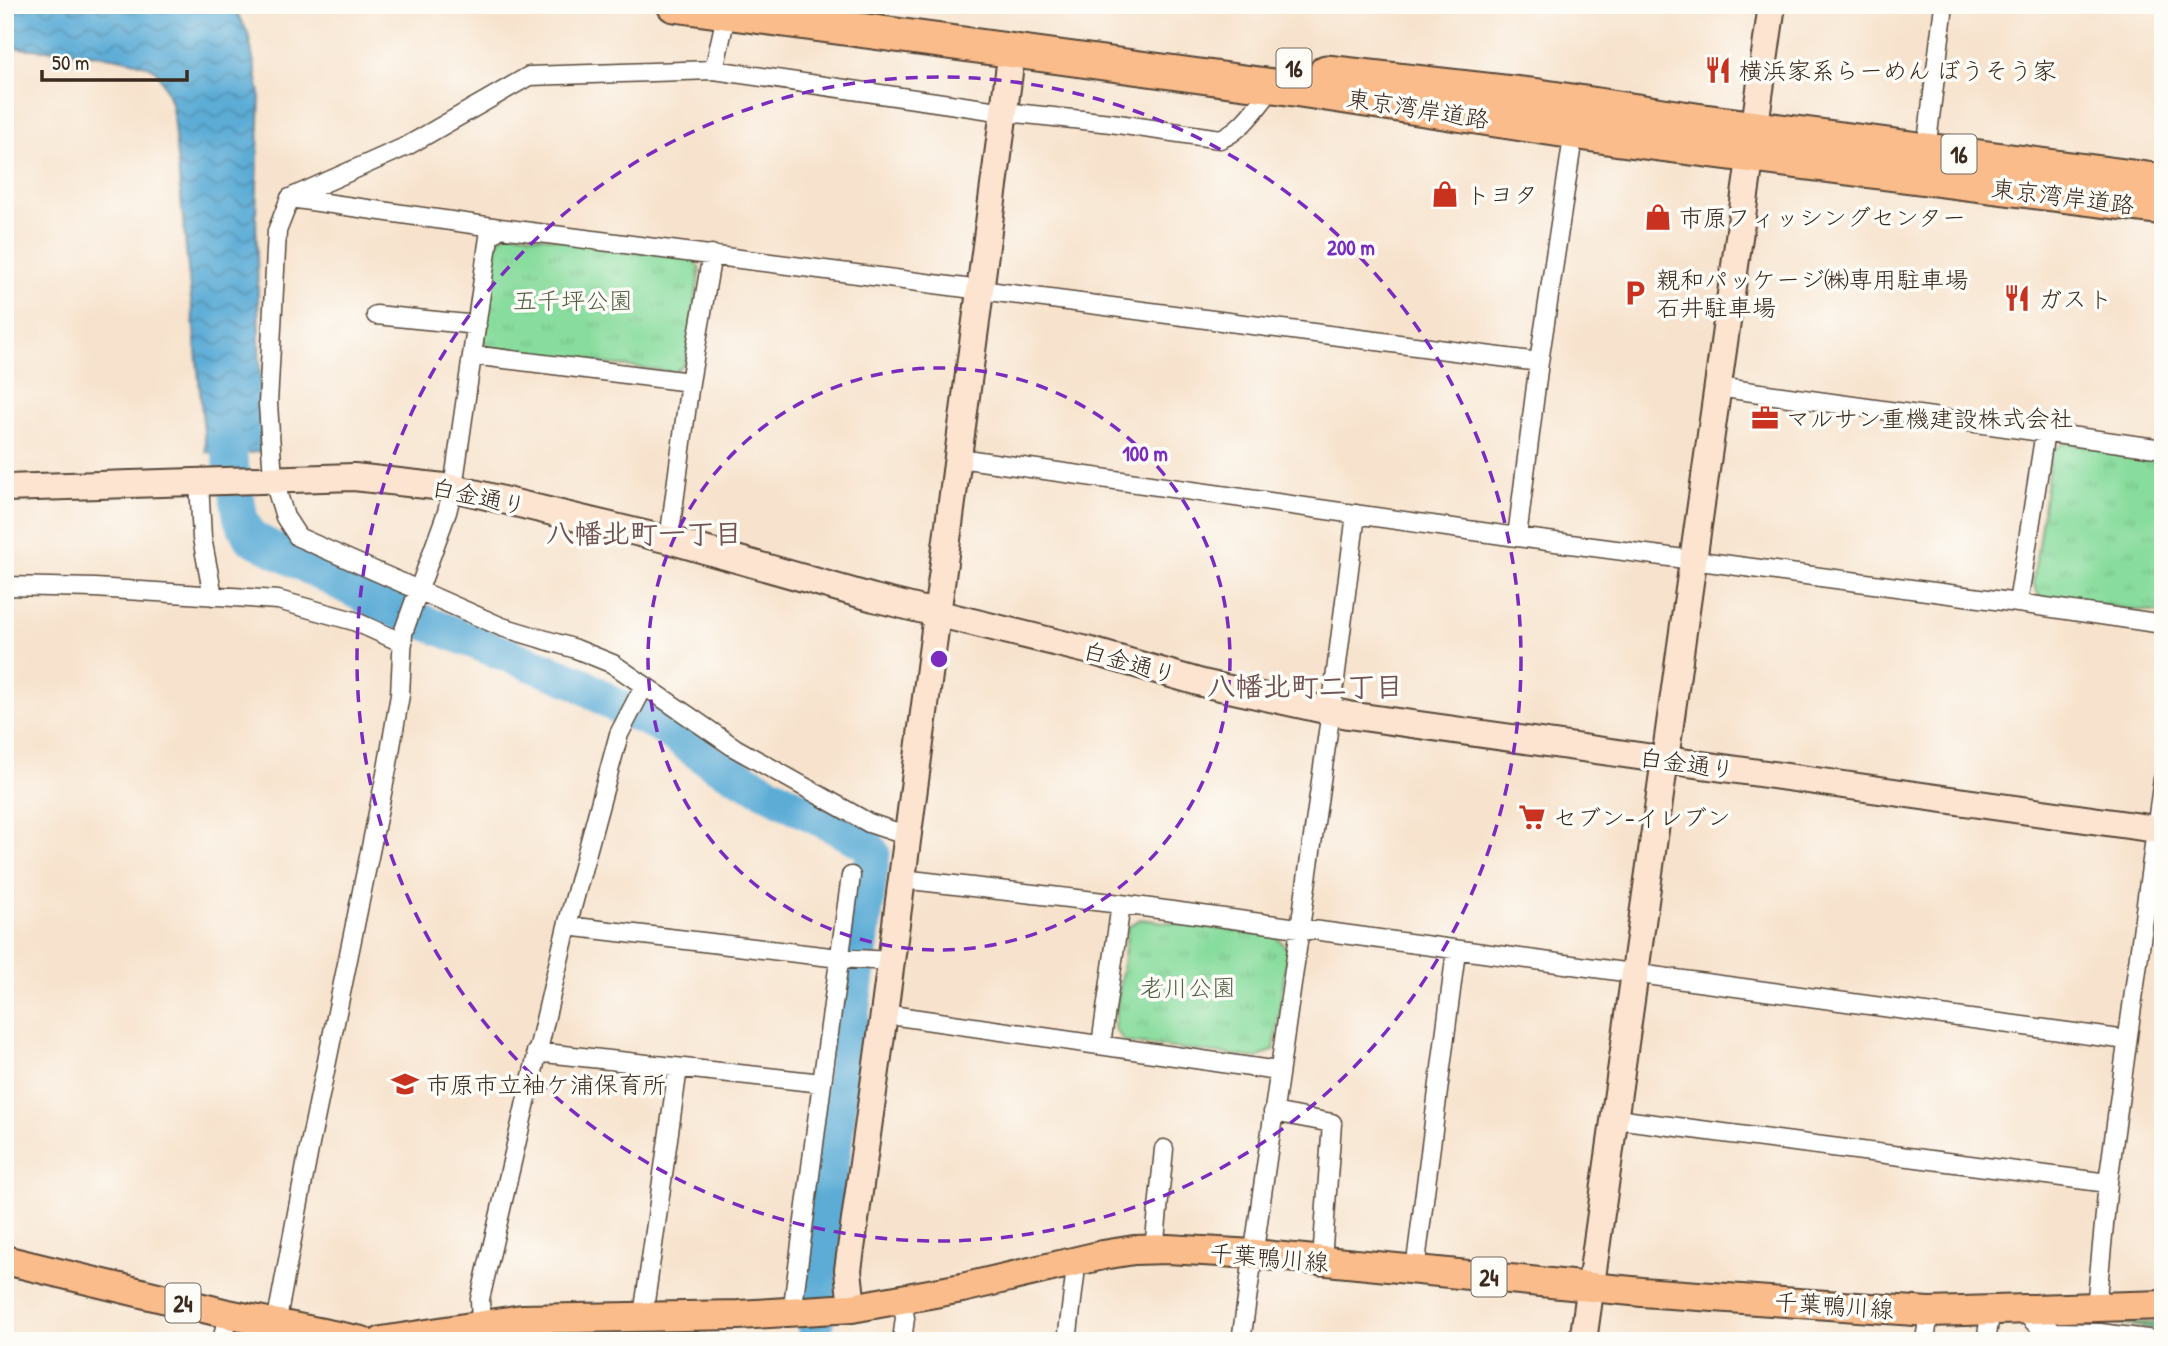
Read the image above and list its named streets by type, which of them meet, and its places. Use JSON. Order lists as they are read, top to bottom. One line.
{"streets":{"highway":["16","東京湾岸道路"],"main road":["千葉鴨川線","24"],"street":["白金通り"]},"districts":["八幡北町一丁目","八幡北町二丁目"],"parks":["五千坪公園","老川公園"],"places":{"restaurant":["横浜家系らーめん ぼうそう家","ガスト"],"shop":["トヨタ","市原フィッシングセンター"],"parking":["親和パッケージ㈱専用駐車場 石井駐車場"],"office":["マルサン重機建設株式会社"],"supermarket":["セブン-イレブン"],"school or university":["市原市立袖ケ浦保育所"]},"scale_bar":"50 m","rings":["200 m","100 m"]}
